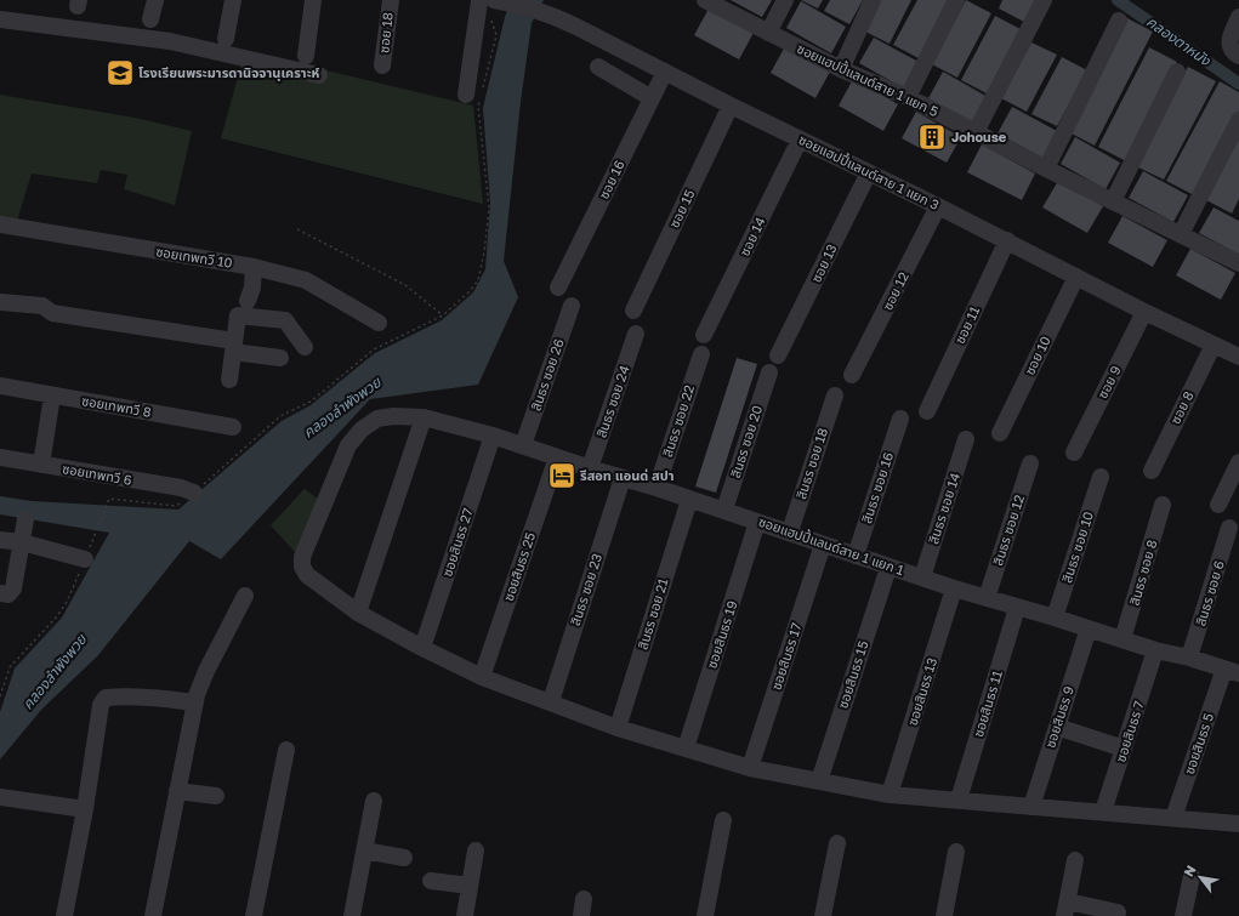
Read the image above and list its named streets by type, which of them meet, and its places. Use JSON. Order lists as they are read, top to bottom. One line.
{"streets":{"street":["ซอย 18","ซอยแฮปปี้แลนด์สาย 1 แยก 5","ซอยแฮปปี้แลนด์สาย 1 แยก 3","ซอย 16","ซอย 15","ซอย 14","ซอยเทพทวี 10","ซอย 13","ซอย 12","ซอย 11","ซอย 10","สินธร ซอย 26","ซอย 9","สินธร ซอย 24","ซอยเทพทวี 8","ซอย 8","สินธร ซอย 22","สินธร ซอย 20","สินธร ซอย 18","ซอยเทพทวี 6","สินธร ซอย 16","สินธร ซอย 14","สินธร ซอย 12","ซอยสินธร 27","ซอยแฮปปี้แลนด์สาย 1 แยก 1","สินธร ซอย 10","ซอยสินธร 25","สินธร ซอย 8","สินธร ซอย 23","สินธร ซอย 6","สินธร ซอย 21","ซอยสินธร 19","ซอยสินธร 17","ซอยสินธร 15","ซอยสินธร 13","ซอยสินธร 11","ซอยสินธร 9","ซอยสินธร 7","ซอยสินธร 5"]},"crossings":[["ซอยแฮปปี้แลนด์สาย 1 แยก 3","ซอย 16"],["ซอยแฮปปี้แลนด์สาย 1 แยก 3","ซอย 15"],["ซอยแฮปปี้แลนด์สาย 1 แยก 3","ซอย 14"],["ซอยแฮปปี้แลนด์สาย 1 แยก 3","ซอย 13"],["ซอยแฮปปี้แลนด์สาย 1 แยก 3","ซอย 12"],["ซอยแฮปปี้แลนด์สาย 1 แยก 3","ซอย 11"],["ซอยแฮปปี้แลนด์สาย 1 แยก 3","ซอย 10"],["ซอยแฮปปี้แลนด์สาย 1 แยก 3","ซอย 9"],["ซอยแฮปปี้แลนด์สาย 1 แยก 3","ซอย 8"],["สินธร ซอย 26","ซอยแฮปปี้แลนด์สาย 1 แยก 1"],["สินธร ซอย 24","ซอยแฮปปี้แลนด์สาย 1 แยก 1"],["สินธร ซอย 22","ซอยแฮปปี้แลนด์สาย 1 แยก 1"],["สินธร ซอย 20","ซอยแฮปปี้แลนด์สาย 1 แยก 1"],["สินธร ซอย 18","ซอยแฮปปี้แลนด์สาย 1 แยก 1"],["สินธร ซอย 16","ซอยแฮปปี้แลนด์สาย 1 แยก 1"],["สินธร ซอย 14","ซอยแฮปปี้แลนด์สาย 1 แยก 1"],["สินธร ซอย 12","ซอยแฮปปี้แลนด์สาย 1 แยก 1"],["ซอยสินธร 27","ซอยแฮปปี้แลนด์สาย 1 แยก 1"],["ซอยแฮปปี้แลนด์สาย 1 แยก 1","สินธร ซอย 10"],["ซอยแฮปปี้แลนด์สาย 1 แยก 1","ซอยสินธร 25"],["ซอยแฮปปี้แลนด์สาย 1 แยก 1","สินธร ซอย 8"],["ซอยแฮปปี้แลนด์สาย 1 แยก 1","สินธร ซอย 23"],["ซอยแฮปปี้แลนด์สาย 1 แยก 1","สินธร ซอย 6"],["ซอยแฮปปี้แลนด์สาย 1 แยก 1","สินธร ซอย 21"],["ซอยแฮปปี้แลนด์สาย 1 แยก 1","ซอยสินธร 19"],["ซอยแฮปปี้แลนด์สาย 1 แยก 1","ซอยสินธร 17"],["ซอยแฮปปี้แลนด์สาย 1 แยก 1","ซอยสินธร 15"],["ซอยแฮปปี้แลนด์สาย 1 แยก 1","ซอยสินธร 13"],["ซอยแฮปปี้แลนด์สาย 1 แยก 1","ซอยสินธร 11"],["ซอยแฮปปี้แลนด์สาย 1 แยก 1","ซอยสินธร 9"],["ซอยแฮปปี้แลนด์สาย 1 แยก 1","ซอยสินธร 7"],["ซอยแฮปปี้แลนด์สาย 1 แยก 1","ซอยสินธร 5"]],"water":["คลองตาหนัง","คลองลำพังพวย"],"places":{"school or university":["โรงเรียนพระมารดานิจจานุเคราะห์"],"building":["Johouse"],"hotel":["รีสอท แอนด่ สปา"]},"north":"top left"}
